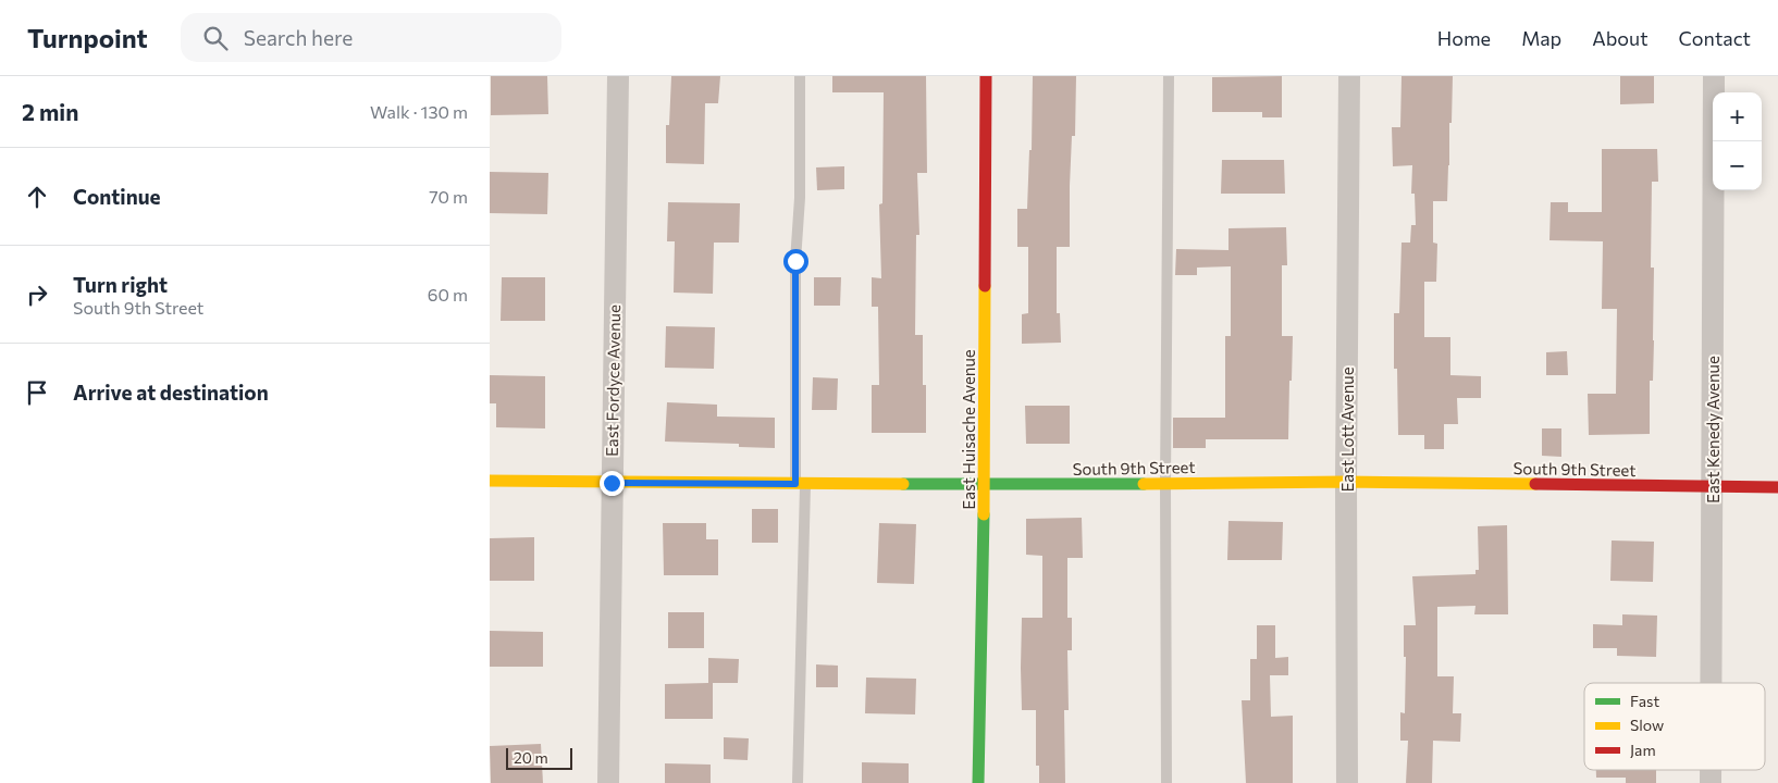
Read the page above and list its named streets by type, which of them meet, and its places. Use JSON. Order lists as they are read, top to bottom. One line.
{"streets":{"street":["East Fordyce Avenue","East Huisache Avenue","East Lott Avenue","East Kenedy Avenue","South 9th Street"]},"crossings":[["East Fordyce Avenue","South 9th Street"],["East Huisache Avenue","South 9th Street"],["East Lott Avenue","South 9th Street"],["East Kenedy Avenue","South 9th Street"]],"legend":["Fast","Slow","Jam"],"scale_bar":"20 m","page":{"header":"Turnpoint","search":"Search here","nav":["Home","Map","About","Contact"],"heading":["2 min","Walk · 130 m"],"map_buttons":["+","−"],"list":[["Continue","70 m"],["Turn right","South 9th Street","60 m"],"Arrive at destination"],"scale":"20 m"}}
